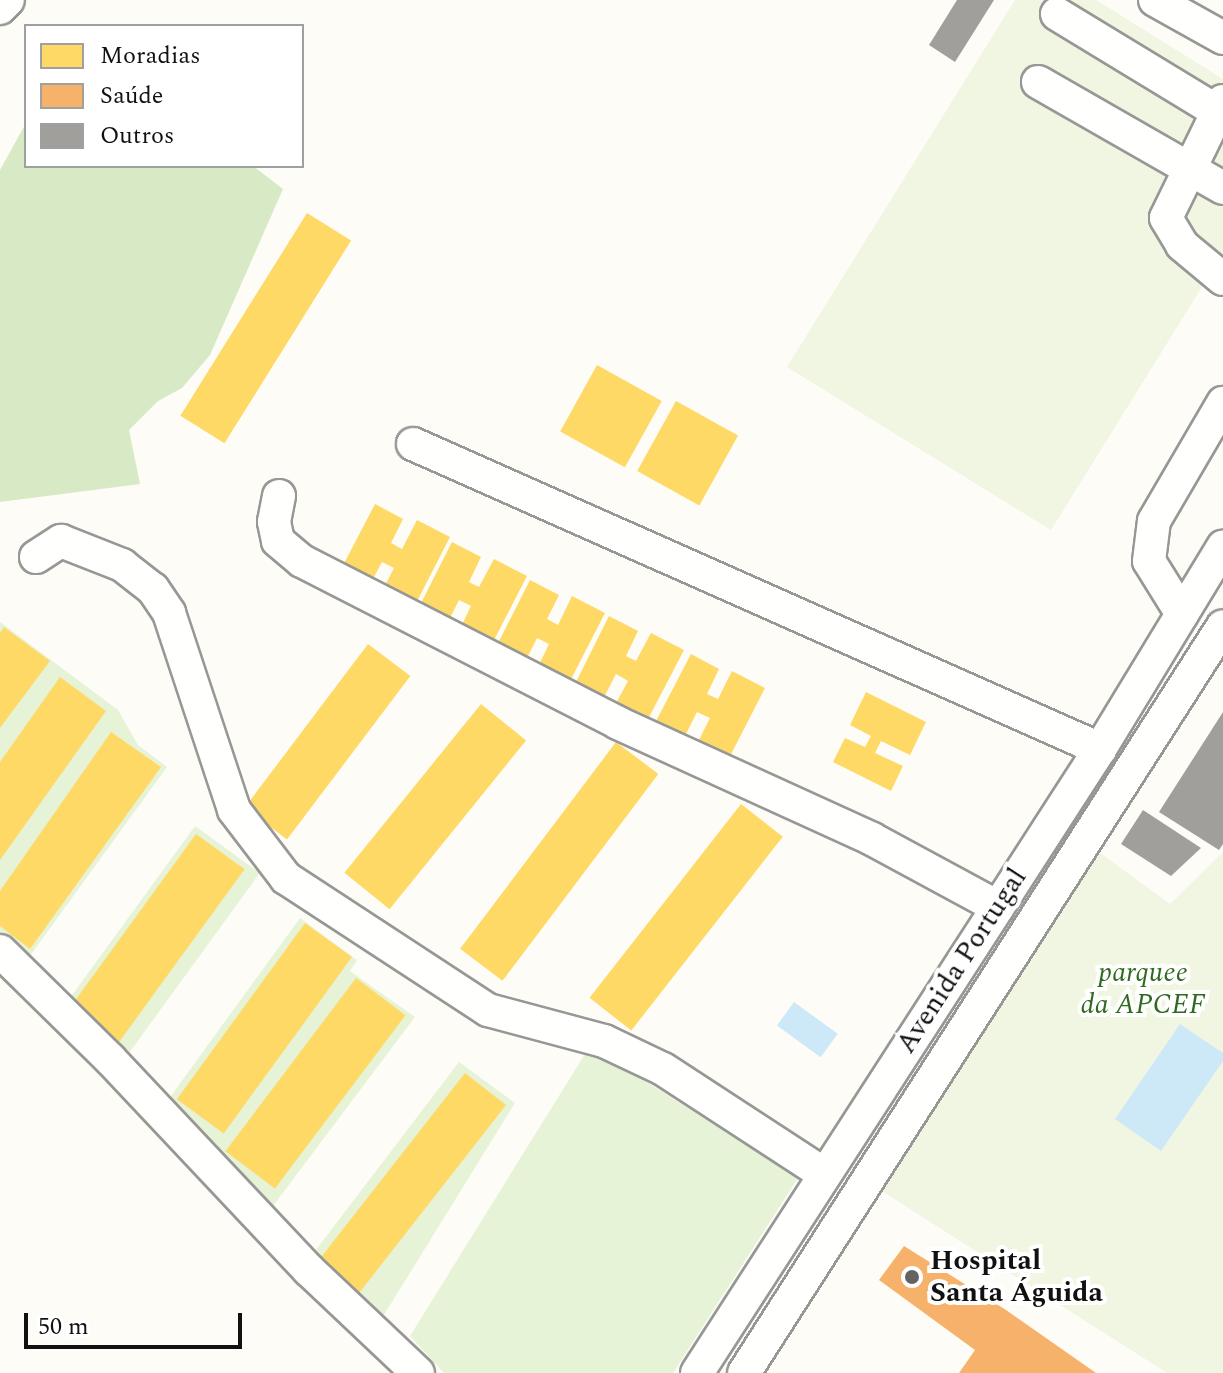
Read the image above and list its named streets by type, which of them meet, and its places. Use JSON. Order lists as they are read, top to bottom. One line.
{"streets":{"street":["Avenida Portugal"]},"parks":["parquee da APCEF"],"places":["Hospital Santa Águida"],"legend":["Moradias","Saúde","Outros"],"scale_bar":"50 m"}
